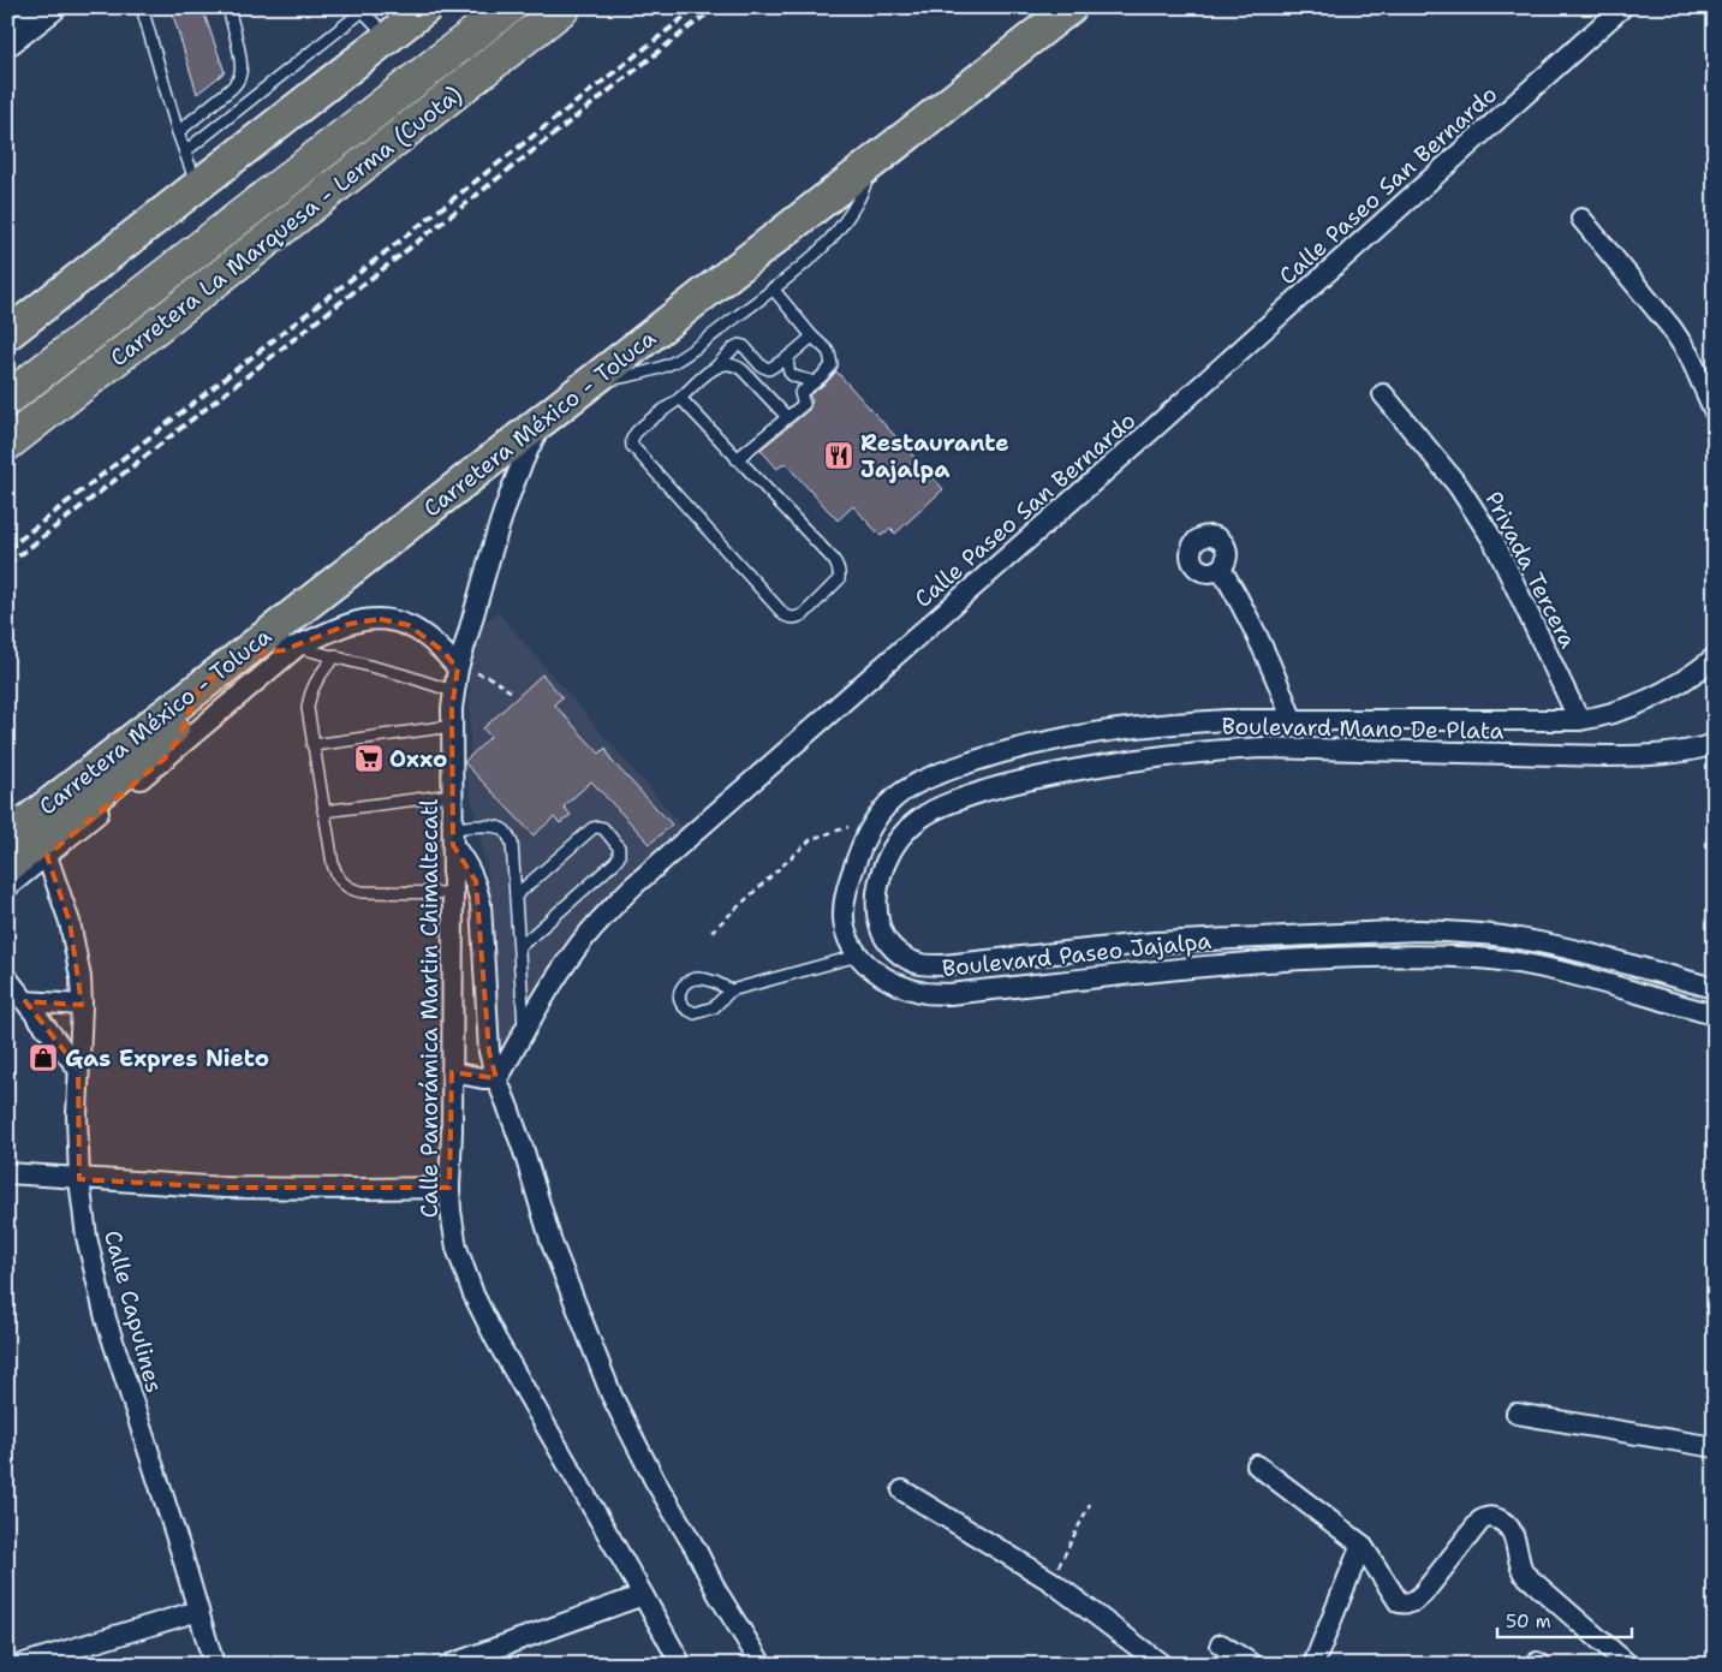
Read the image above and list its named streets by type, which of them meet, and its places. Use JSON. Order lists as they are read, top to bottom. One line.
{"streets":{"highway":["Carretera La Marquesa - Lerma (Cuota)"],"main road":["Carretera México - Toluca"],"street":["Calle Paseo San Bernardo","Privada Tercera","Boulevard Mano De Plata","Boulevard Paseo Jajalpa","Calle Panorámica Martin Chimaltecatl","Calle Capulines"]},"crossings":[["Carretera México - Toluca","Calle Panorámica Martin Chimaltecatl"],["Privada Tercera","Boulevard Paseo Jajalpa"]],"places":{"restaurant":["Restaurante Jajalpa"],"supermarket":["Oxxo"],"shop":["Gas Expres Nieto"]},"scale_bar":"50 m"}
